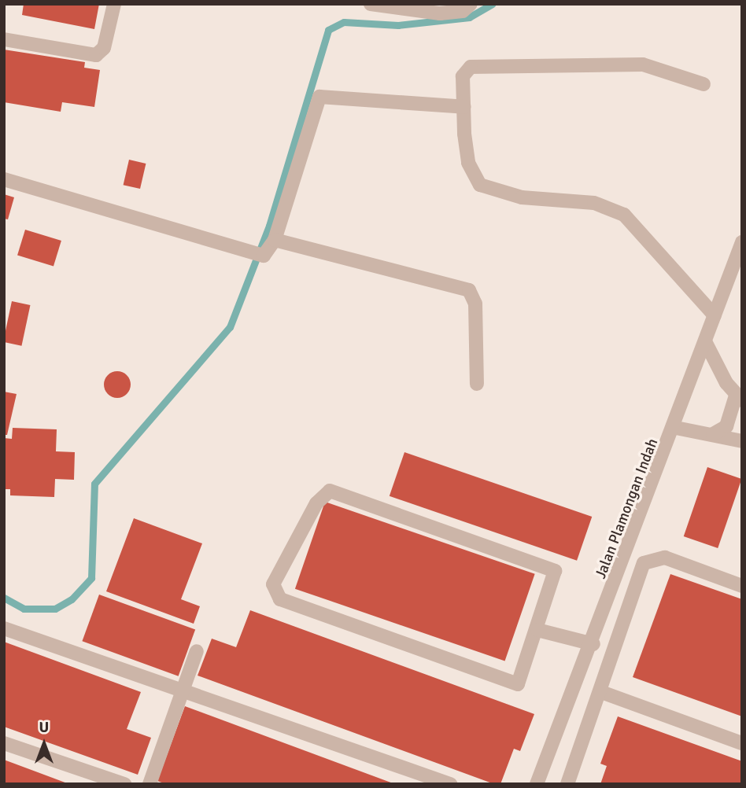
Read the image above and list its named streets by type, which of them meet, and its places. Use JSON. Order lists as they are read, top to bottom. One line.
{"streets":{"street":["Jalan Plamongan Indah"]},"north":"top"}
